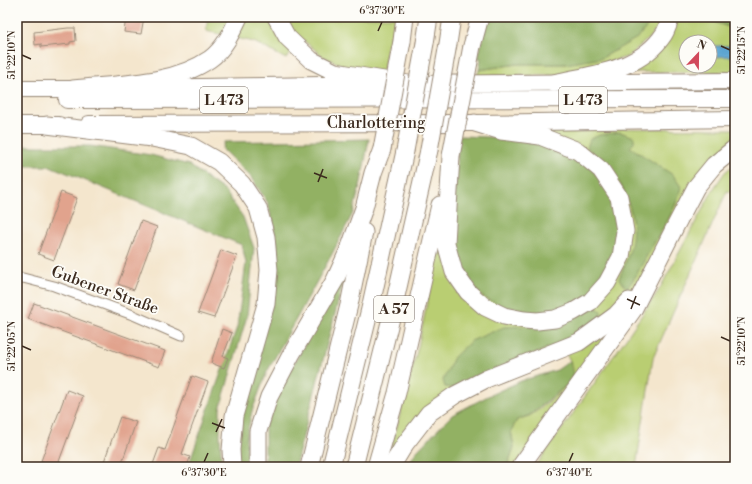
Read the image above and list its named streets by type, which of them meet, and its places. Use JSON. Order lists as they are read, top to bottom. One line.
{"streets":{"highway":["L 473","Charlottering","A 57"],"street":["Gubener Straße"]},"north":"top","coordinates":["6°37'30\"E","51°22'15\"N","51°22'10\"N","51°22'05\"N","6°37'40\"E"]}
